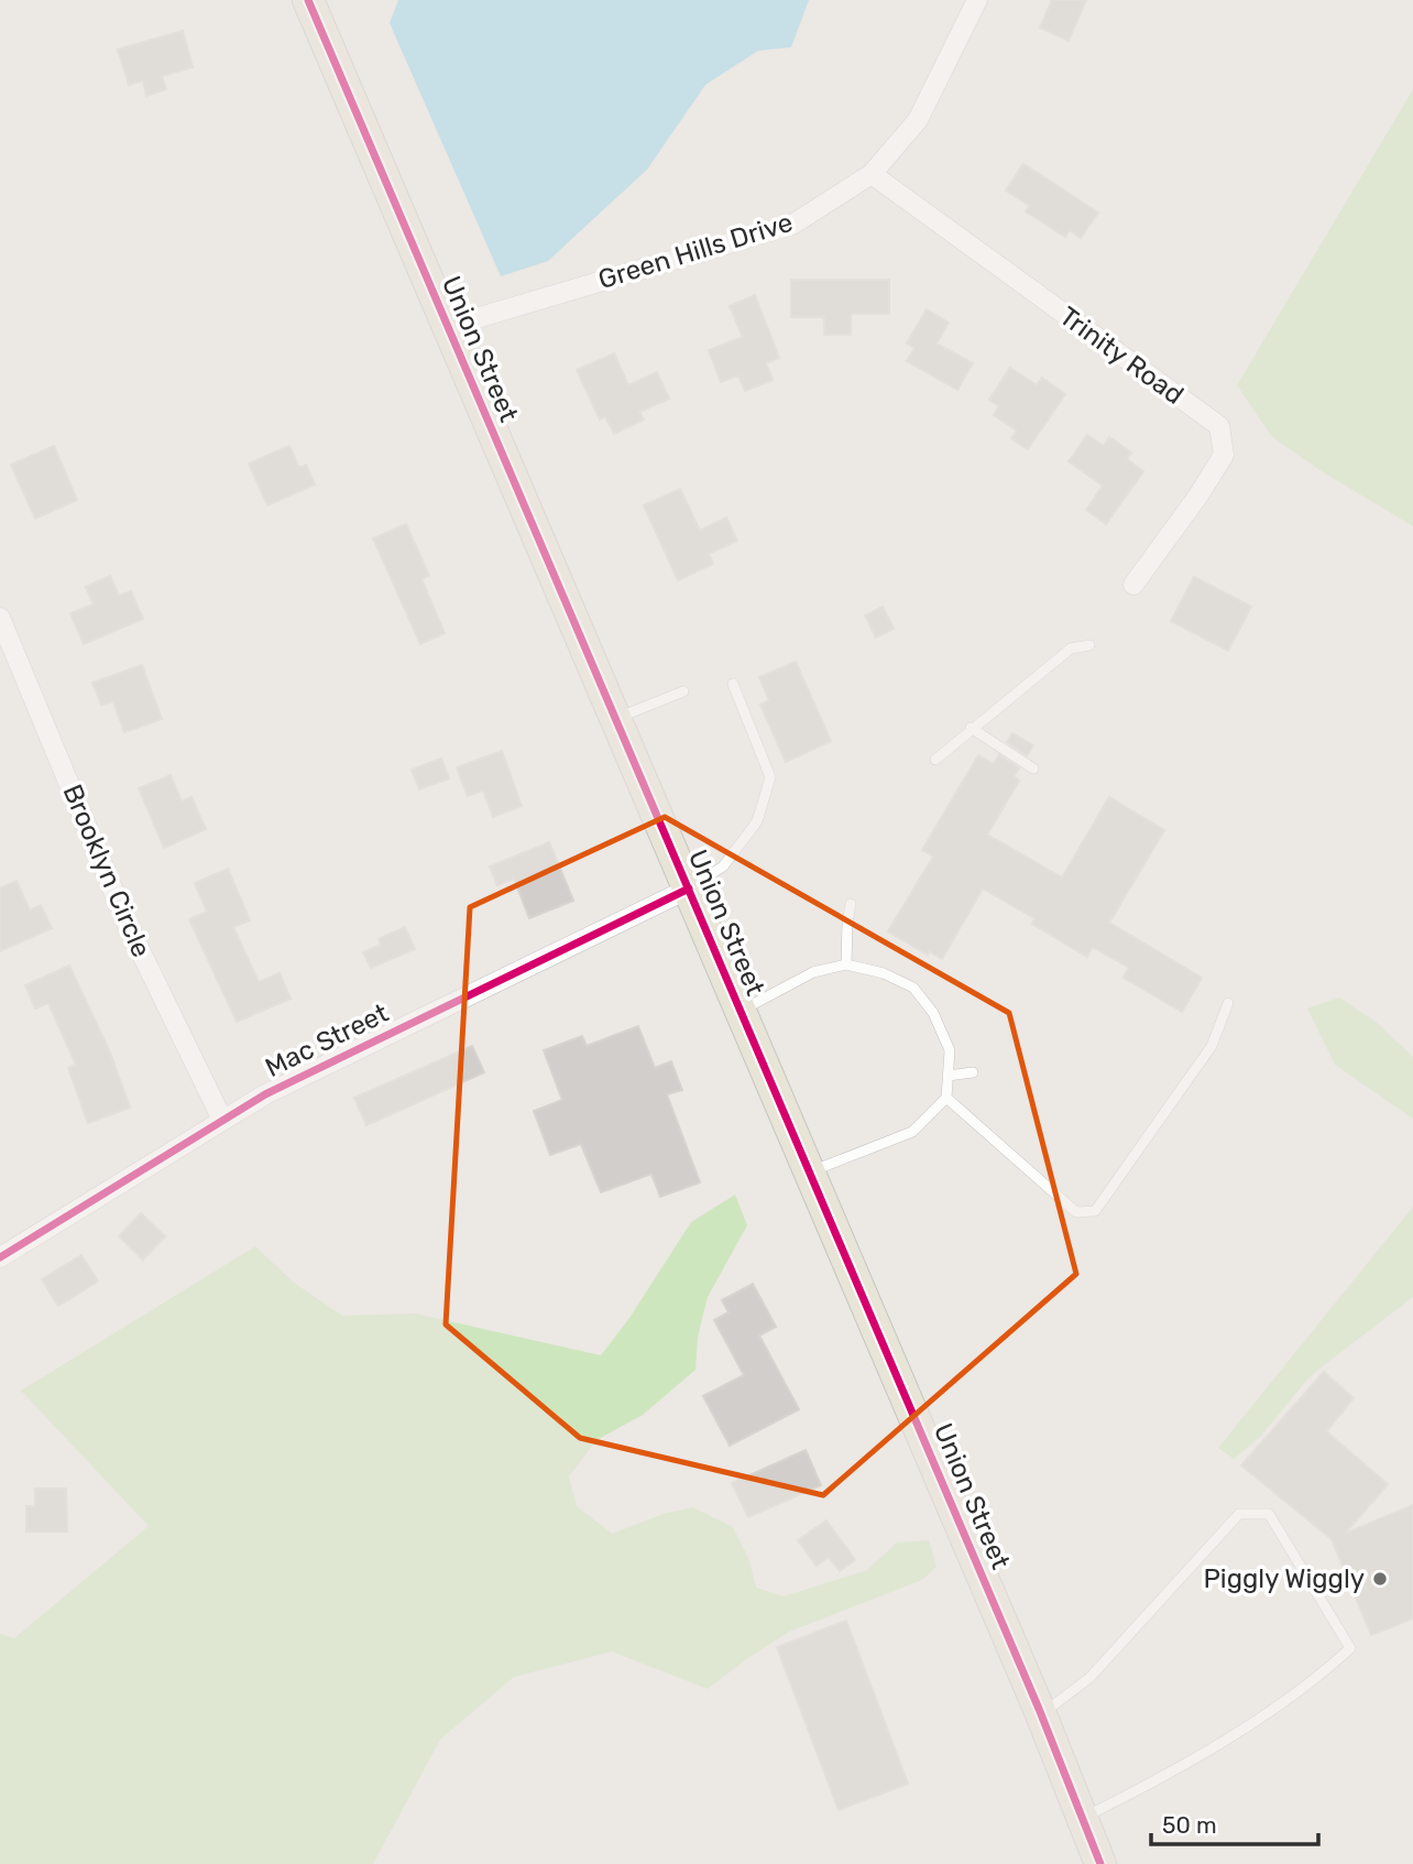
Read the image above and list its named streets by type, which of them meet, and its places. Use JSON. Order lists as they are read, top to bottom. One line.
{"streets":{"main road":["Union Street"],"street":["Green Hills Drive","Trinity Road","Brooklyn Circle","Mac Street"]},"crossings":[["Green Hills Drive","Union Street"],["Green Hills Drive","Trinity Road"],["Union Street","Mac Street"],["Brooklyn Circle","Mac Street"]],"places":["Piggly Wiggly"],"scale_bar":"50 m"}
